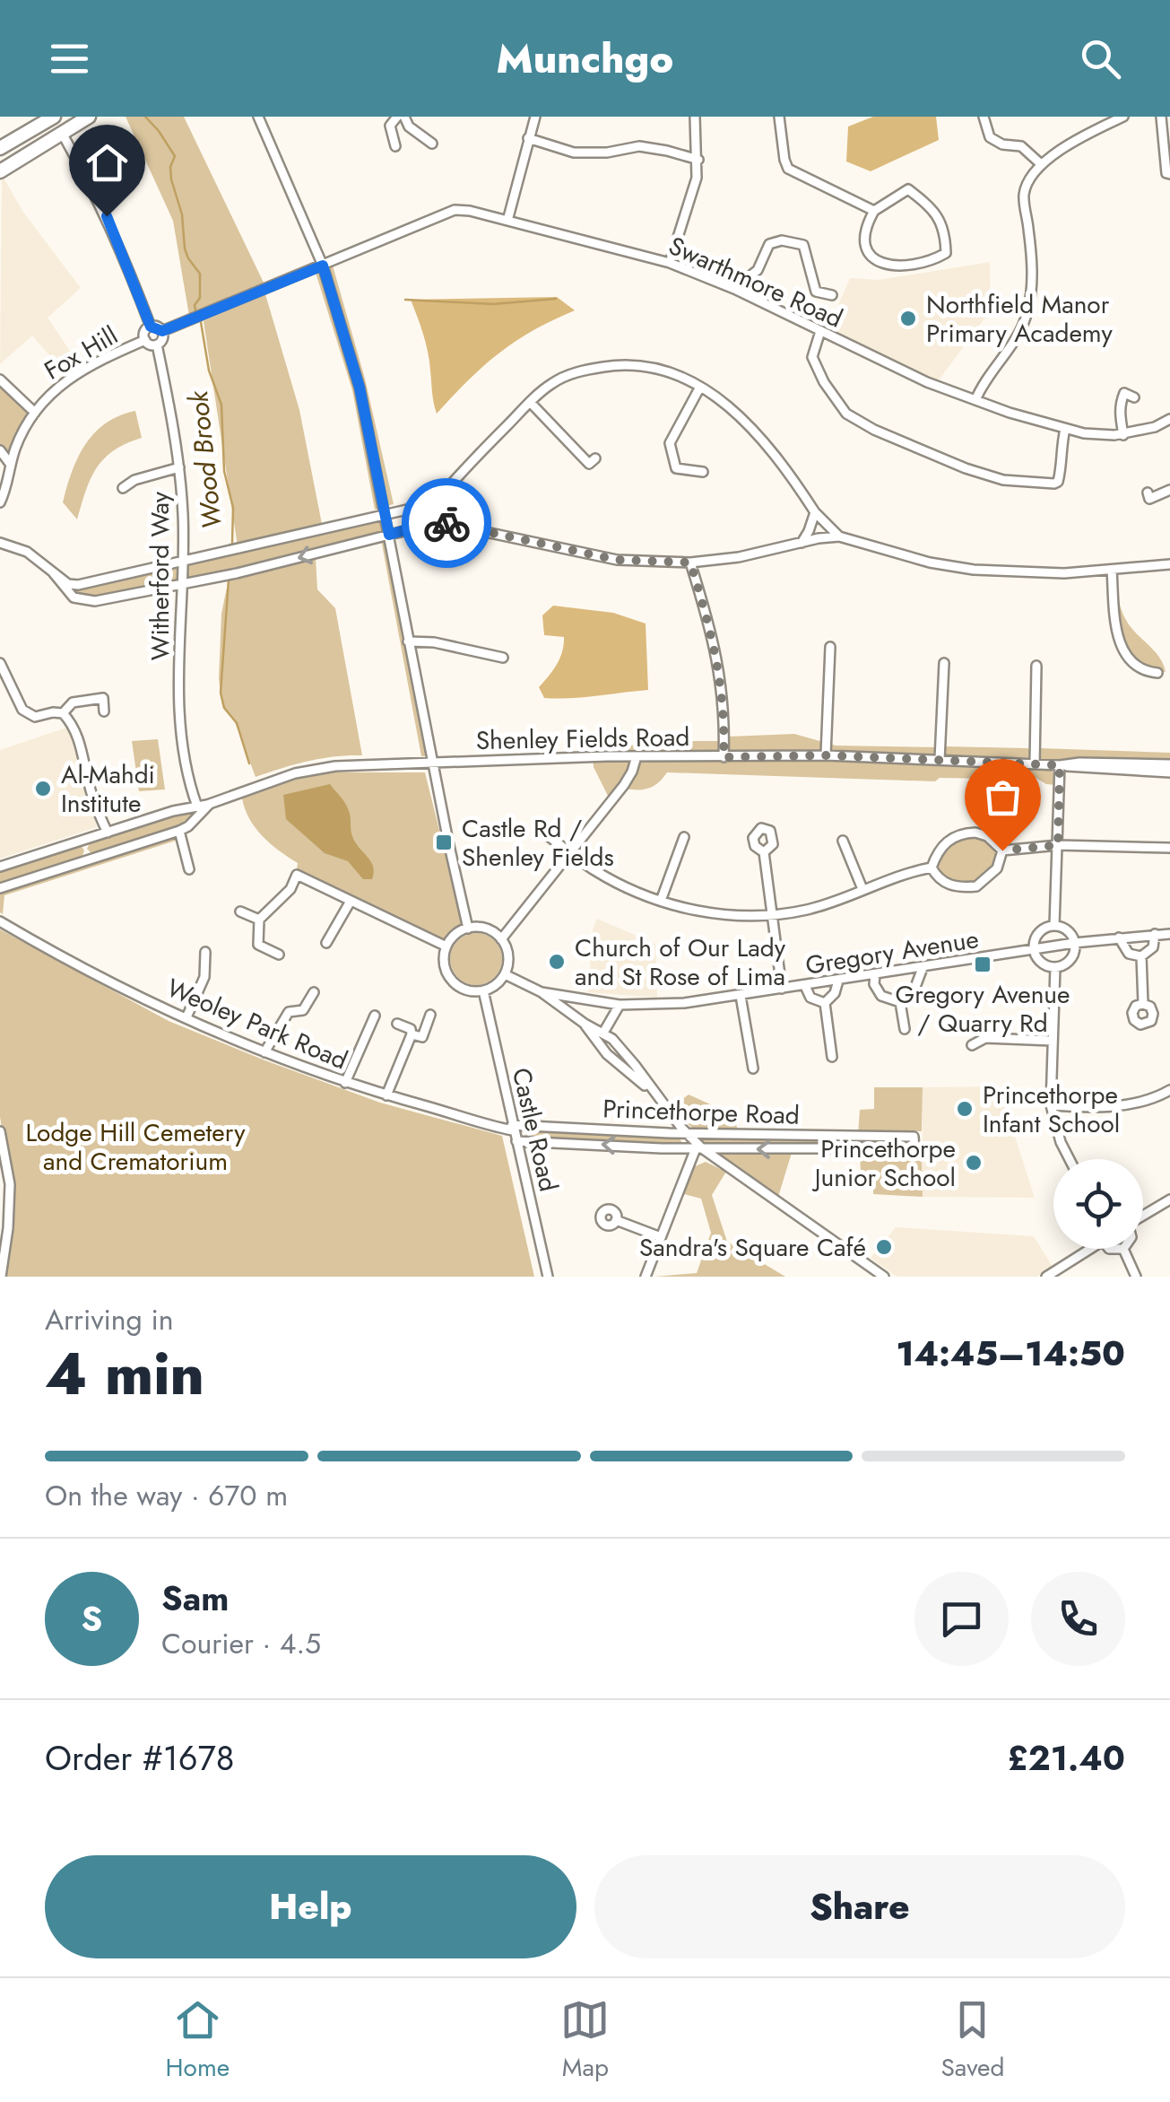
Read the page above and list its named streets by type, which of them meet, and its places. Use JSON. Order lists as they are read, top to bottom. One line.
{"streets":{"street":["Swarthmore Road","Fox Hill","Witherford Way","Shenley Fields Road","Gregory Avenue","Weoley Park Road","Princethorpe Road","Castle Road"]},"crossings":[["Fox Hill","Witherford Way"],["Witherford Way","Shenley Fields Road"],["Weoley Park Road","Princethorpe Road"],["Weoley Park Road","Castle Road"],["Princethorpe Road","Castle Road"]],"water":["Wood Brook"],"parks":["Lodge Hill Cemetery and Crematorium"],"places":{"other":["Northfield Manor Primary Academy","Al-Mahdi Institute","Church of Our Lady and St Rose of Lima","Princethorpe Infant School","Princethorpe Junior School","Sandra's Square Café"],"transit":["Castle Rd / Shenley Fields","Gregory Avenue / Quarry Rd"]},"page":{"header":"Munchgo","heading":["4 min","Arriving in","14:45–14:50"],"panel":["Sam","Courier · 4.5","Order #1678","£21.40"],"bar":"On the way · 670 m","round":"S","buttons":["Help","Share"],"tabs":["Home","Map","Saved"]}}
